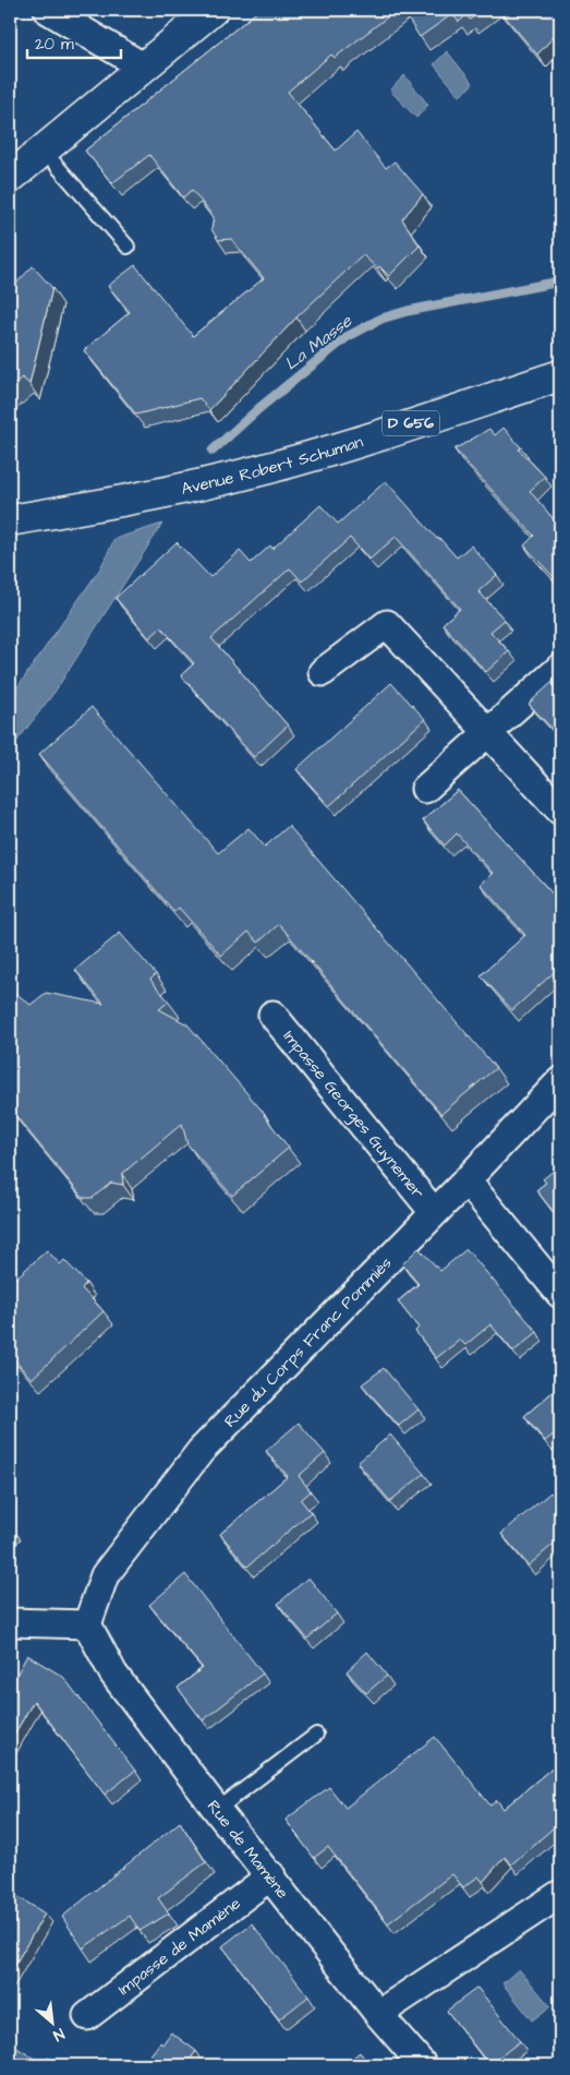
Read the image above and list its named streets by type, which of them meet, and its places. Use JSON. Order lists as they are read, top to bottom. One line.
{"streets":{"main road":["D 656","Avenue Robert Schuman"],"street":["Impasse Georges Guynemer","Rue du Corps Franc Pommiès","Rue de Mamène","Impasse de Mamène"]},"crossings":[["Impasse Georges Guynemer","Rue du Corps Franc Pommiès"],["Rue du Corps Franc Pommiès","Rue de Mamène"],["Rue de Mamène","Impasse de Mamène"]],"water":["La Masse"],"scale_bar":"20 m","north":"bottom right"}
